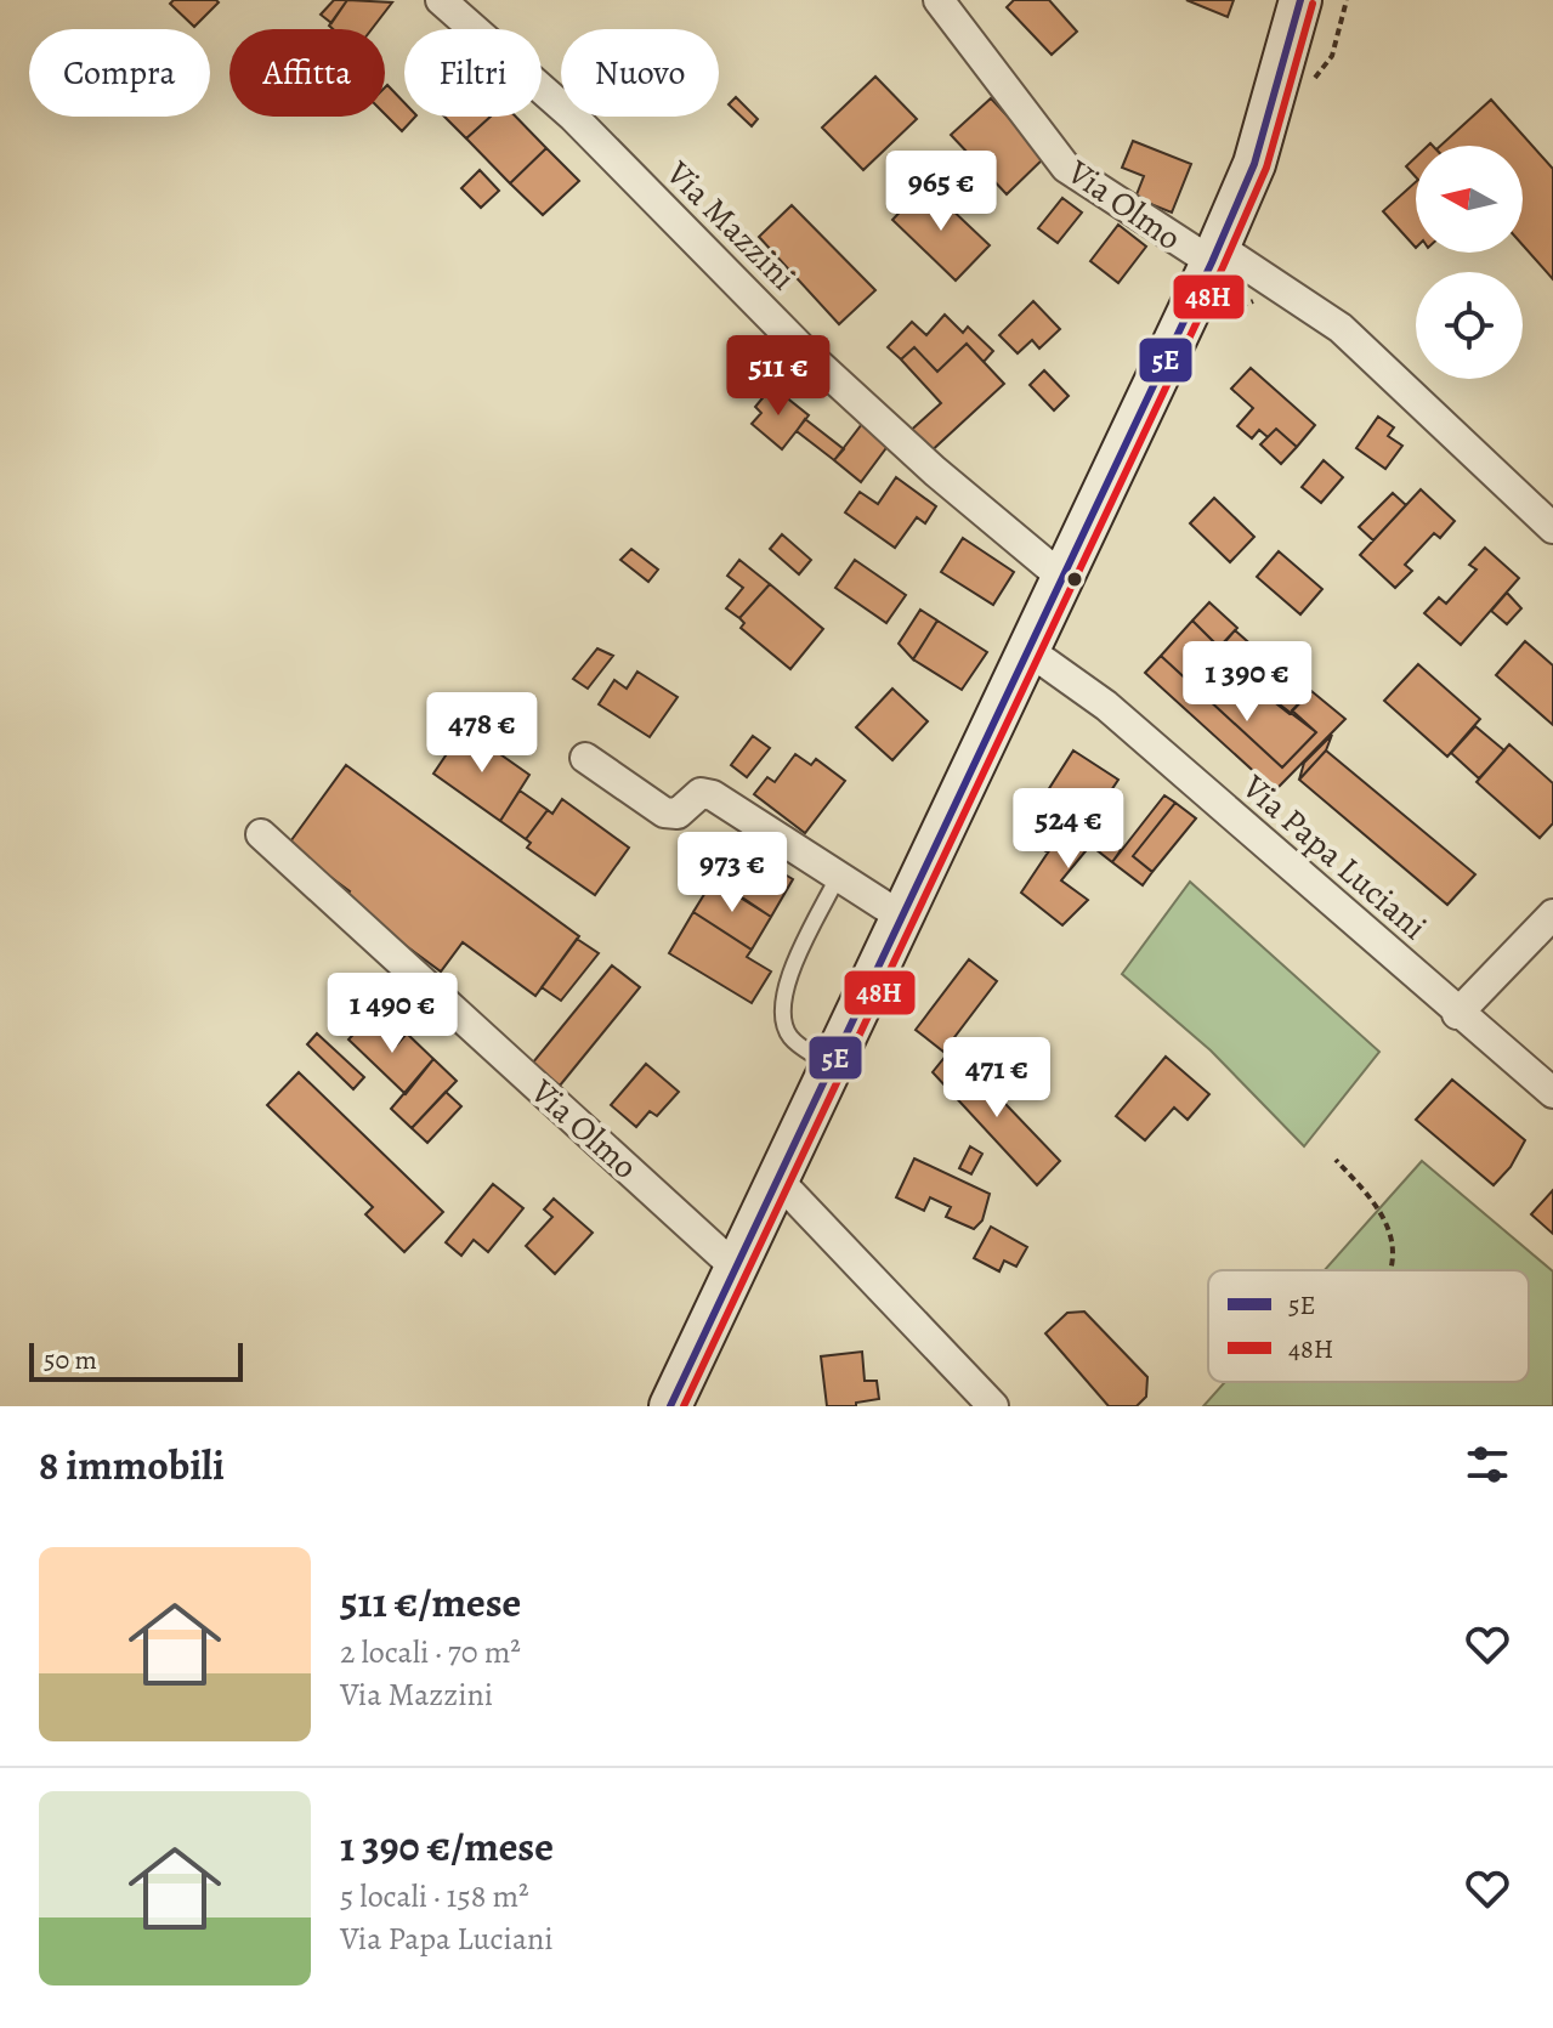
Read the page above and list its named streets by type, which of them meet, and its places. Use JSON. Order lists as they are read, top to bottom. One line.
{"streets":{"street":["Via Olmo","Via Mazzini","Via Papa Luciani"]},"crossings":[["Via Olmo","Via Mazzini"],["Via Olmo","Via Papa Luciani"]],"lines":["transit line 5E","transit line 48H"],"legend":["5E","48H"],"scale_bar":"50 m","north":"left","page":{"chip":["Compra","Affitta","Filtri","Nuovo"],"price":["965 €","511 €","1 390 €","478 €","524 €","973 €","1 490 €","471 €"],"scale":"50 m","heading":"8 immobili","list":[{"name":"511 €/mese","note":"2 locali · 70 m² · Via Mazzini"},{"name":"1 390 €/mese","note":"5 locali · 158 m² · Via Papa Luciani"}]}}
